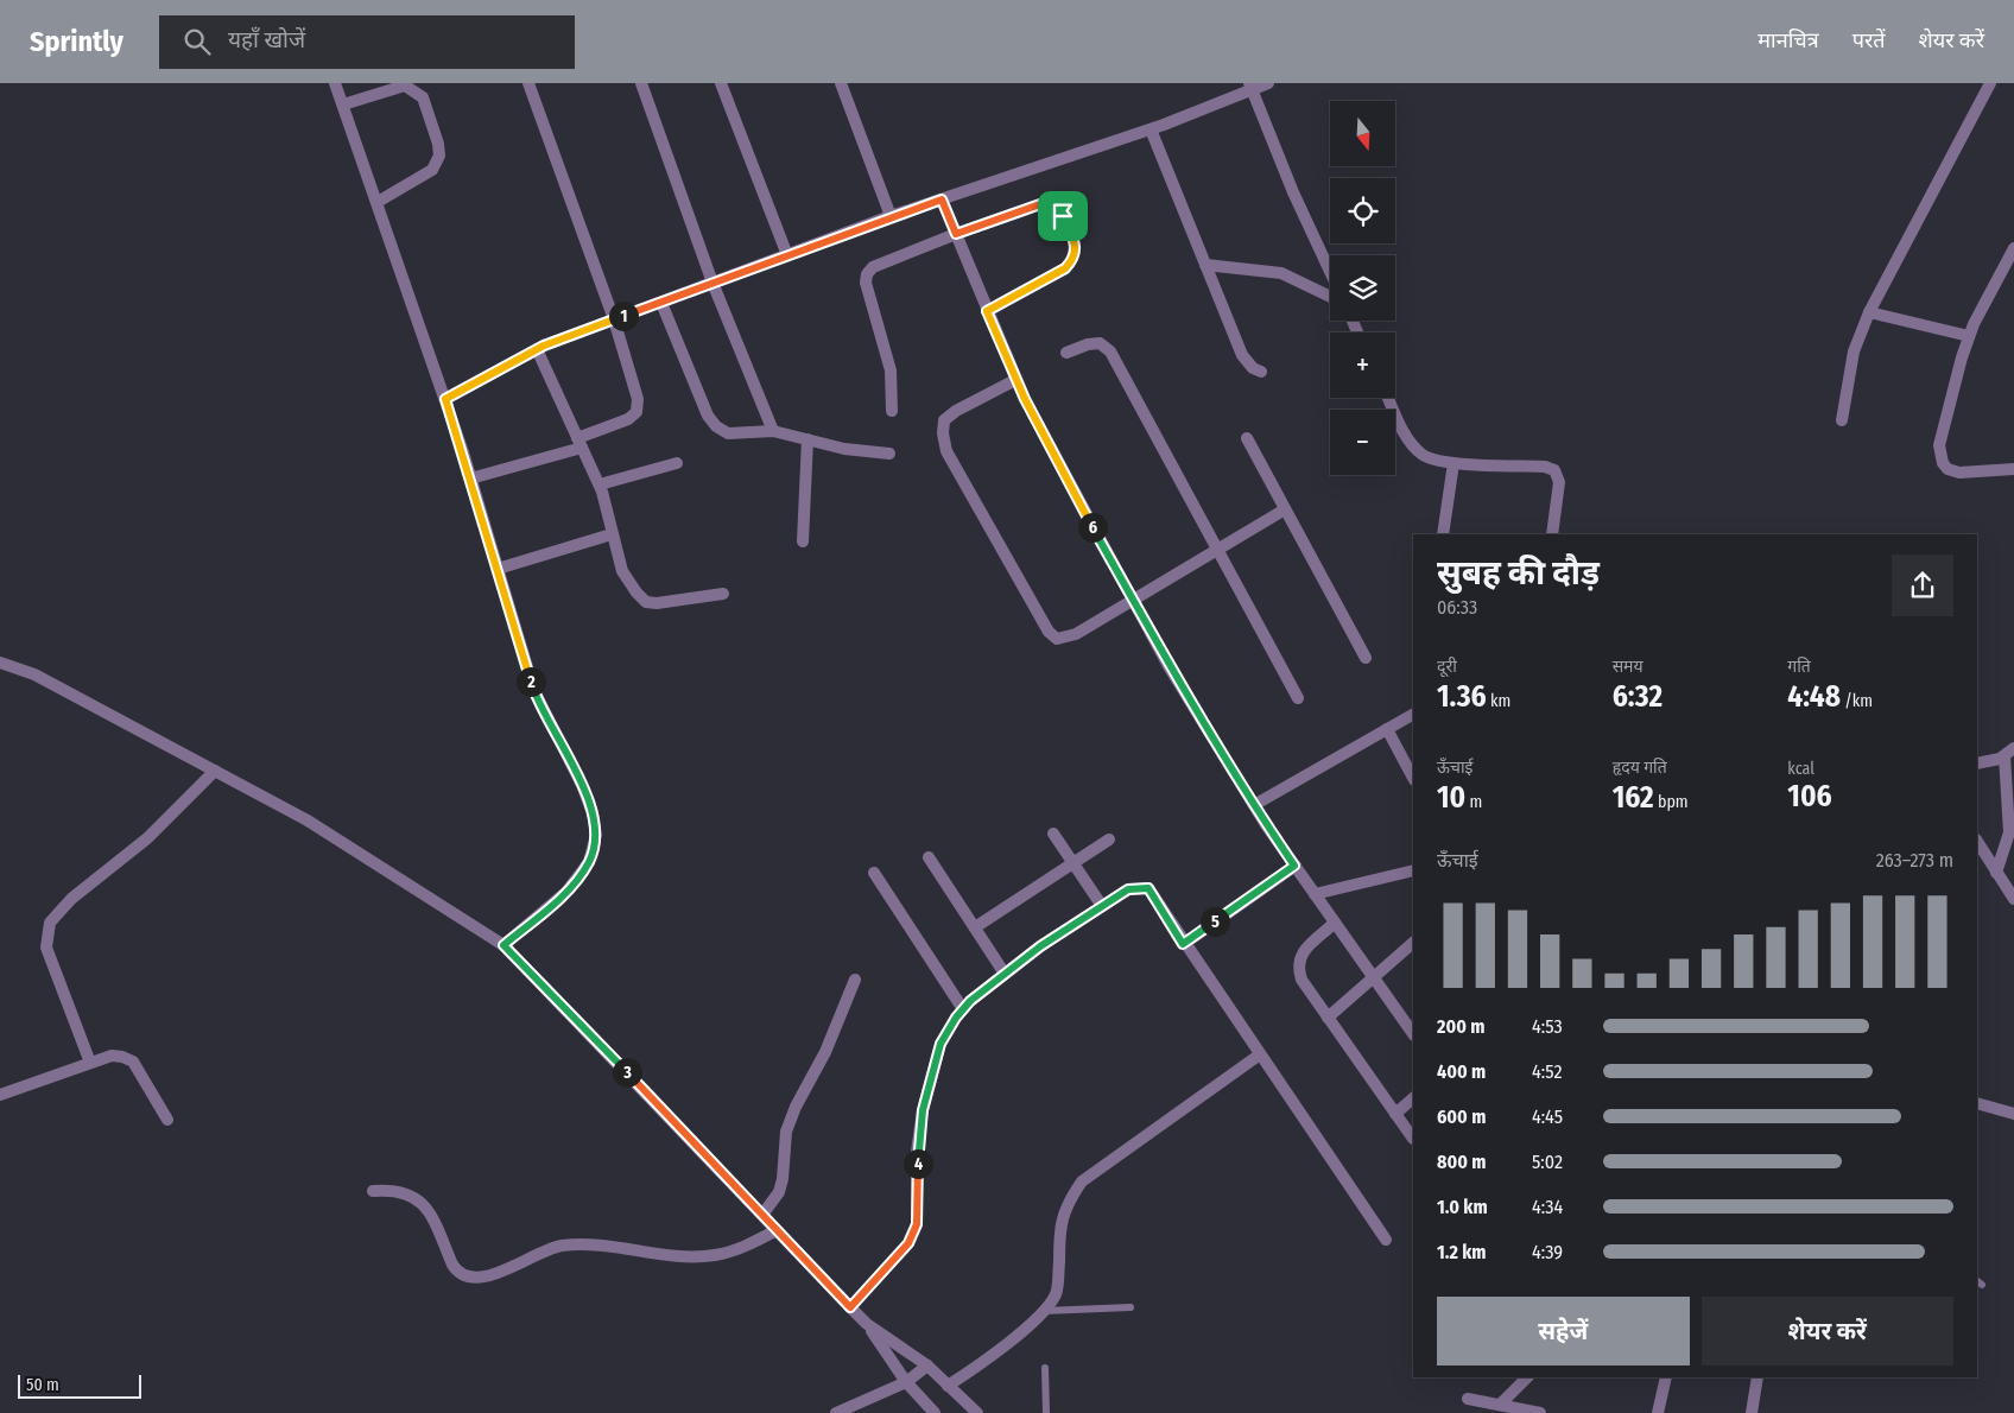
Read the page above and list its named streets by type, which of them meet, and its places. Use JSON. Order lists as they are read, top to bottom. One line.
{"scale_bar":"50 m","north":"bottom","page":{"header":"Sprintly","search":"यहाँ खोजें","nav":["मानचित्र","परतें","शेयर करें"],"map_buttons":["+","−"],"pins":["1","6","2","5","3","4"],"heading":["सुबह की दौड़","06:33"],"stats":[["दूरी","1.36 km"],["समय","6:32"],["गति","4:48 /km"],["ऊँचाई","10 m"],["हृदय गति","162 bpm"],["kcal","106"]],"chart":["ऊँचाई","263–273 m"],"list":[{"name":"200 m","note":"4:53"},{"name":"400 m","note":"4:52"},{"name":"600 m","note":"4:45"},{"name":"800 m","note":"5:02"},{"name":"1.0 km","note":"4:34"},{"name":"1.2 km","note":"4:39"}],"buttons":["सहेजें","शेयर करें"],"scale":"50 m"}}
